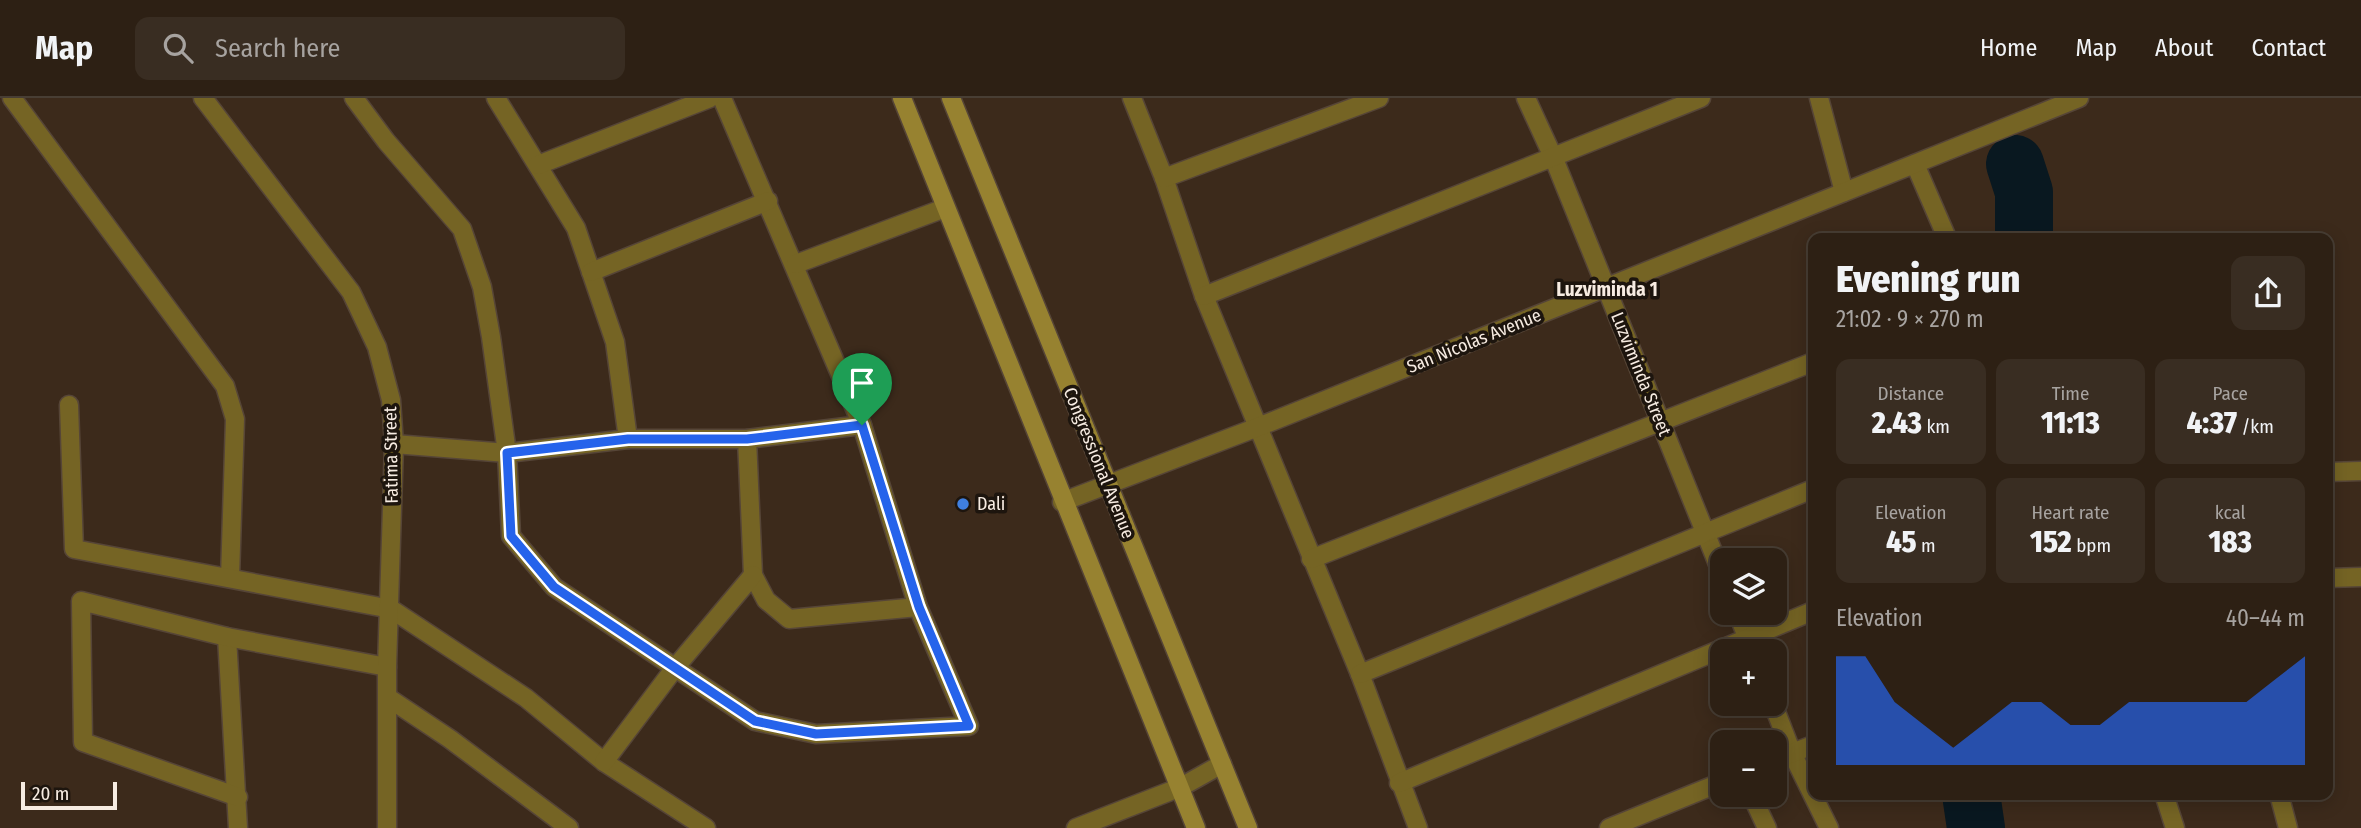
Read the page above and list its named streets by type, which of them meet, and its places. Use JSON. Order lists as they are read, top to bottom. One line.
{"streets":{"main road":["Congressional Avenue"],"street":["San Nicolas Avenue","Luzviminda Street","Fatima Street"]},"crossings":[["San Nicolas Avenue","Luzviminda Street"],["San Nicolas Avenue","Congressional Avenue"]],"districts":["Luzviminda 1"],"places":["Dali"],"scale_bar":"20 m","page":{"header":"Map","search":"Search here","nav":["Home","Map","About","Contact"],"heading":["Evening run","21:02 · 9 × 270 m"],"stats":[["Distance","2.43 km"],["Time","11:13"],["Pace","4:37 /km"],["Elevation","45 m"],["Heart rate","152 bpm"],["kcal","183"]],"map_buttons":["+","−"],"chart":["Elevation","40–44 m"],"scale":"20 m"}}
